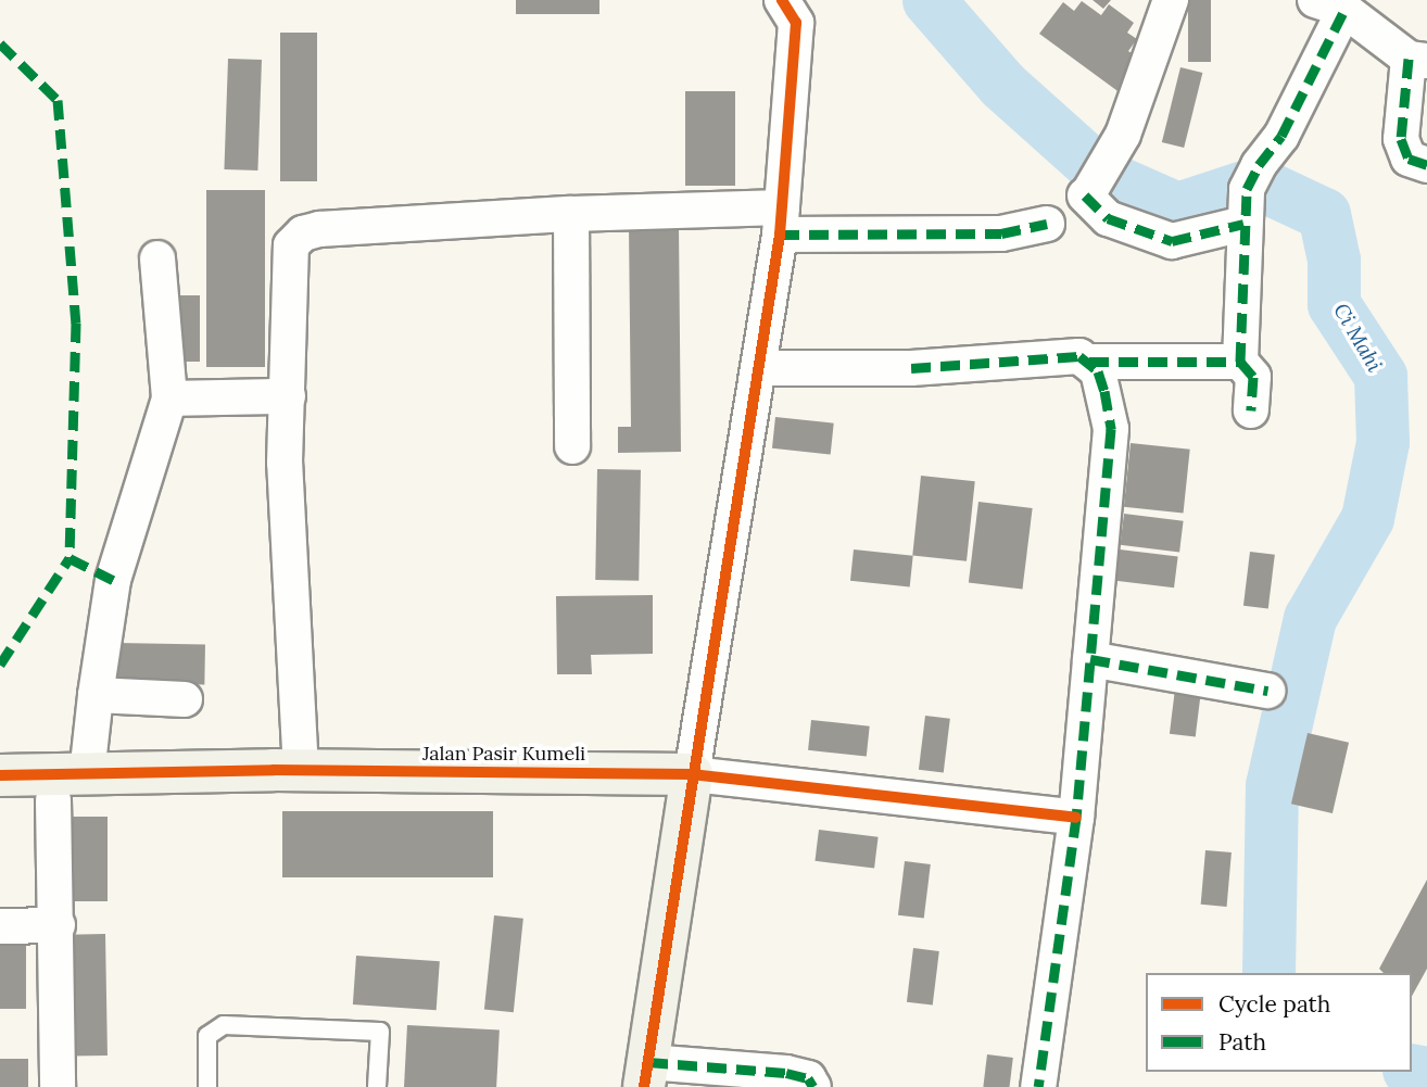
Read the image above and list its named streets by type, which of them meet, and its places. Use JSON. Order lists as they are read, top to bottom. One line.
{"streets":{"street":["Jalan Pasir Kumeli"]},"water":["Ci Mahi"],"legend":["Cycle path","Path"]}
